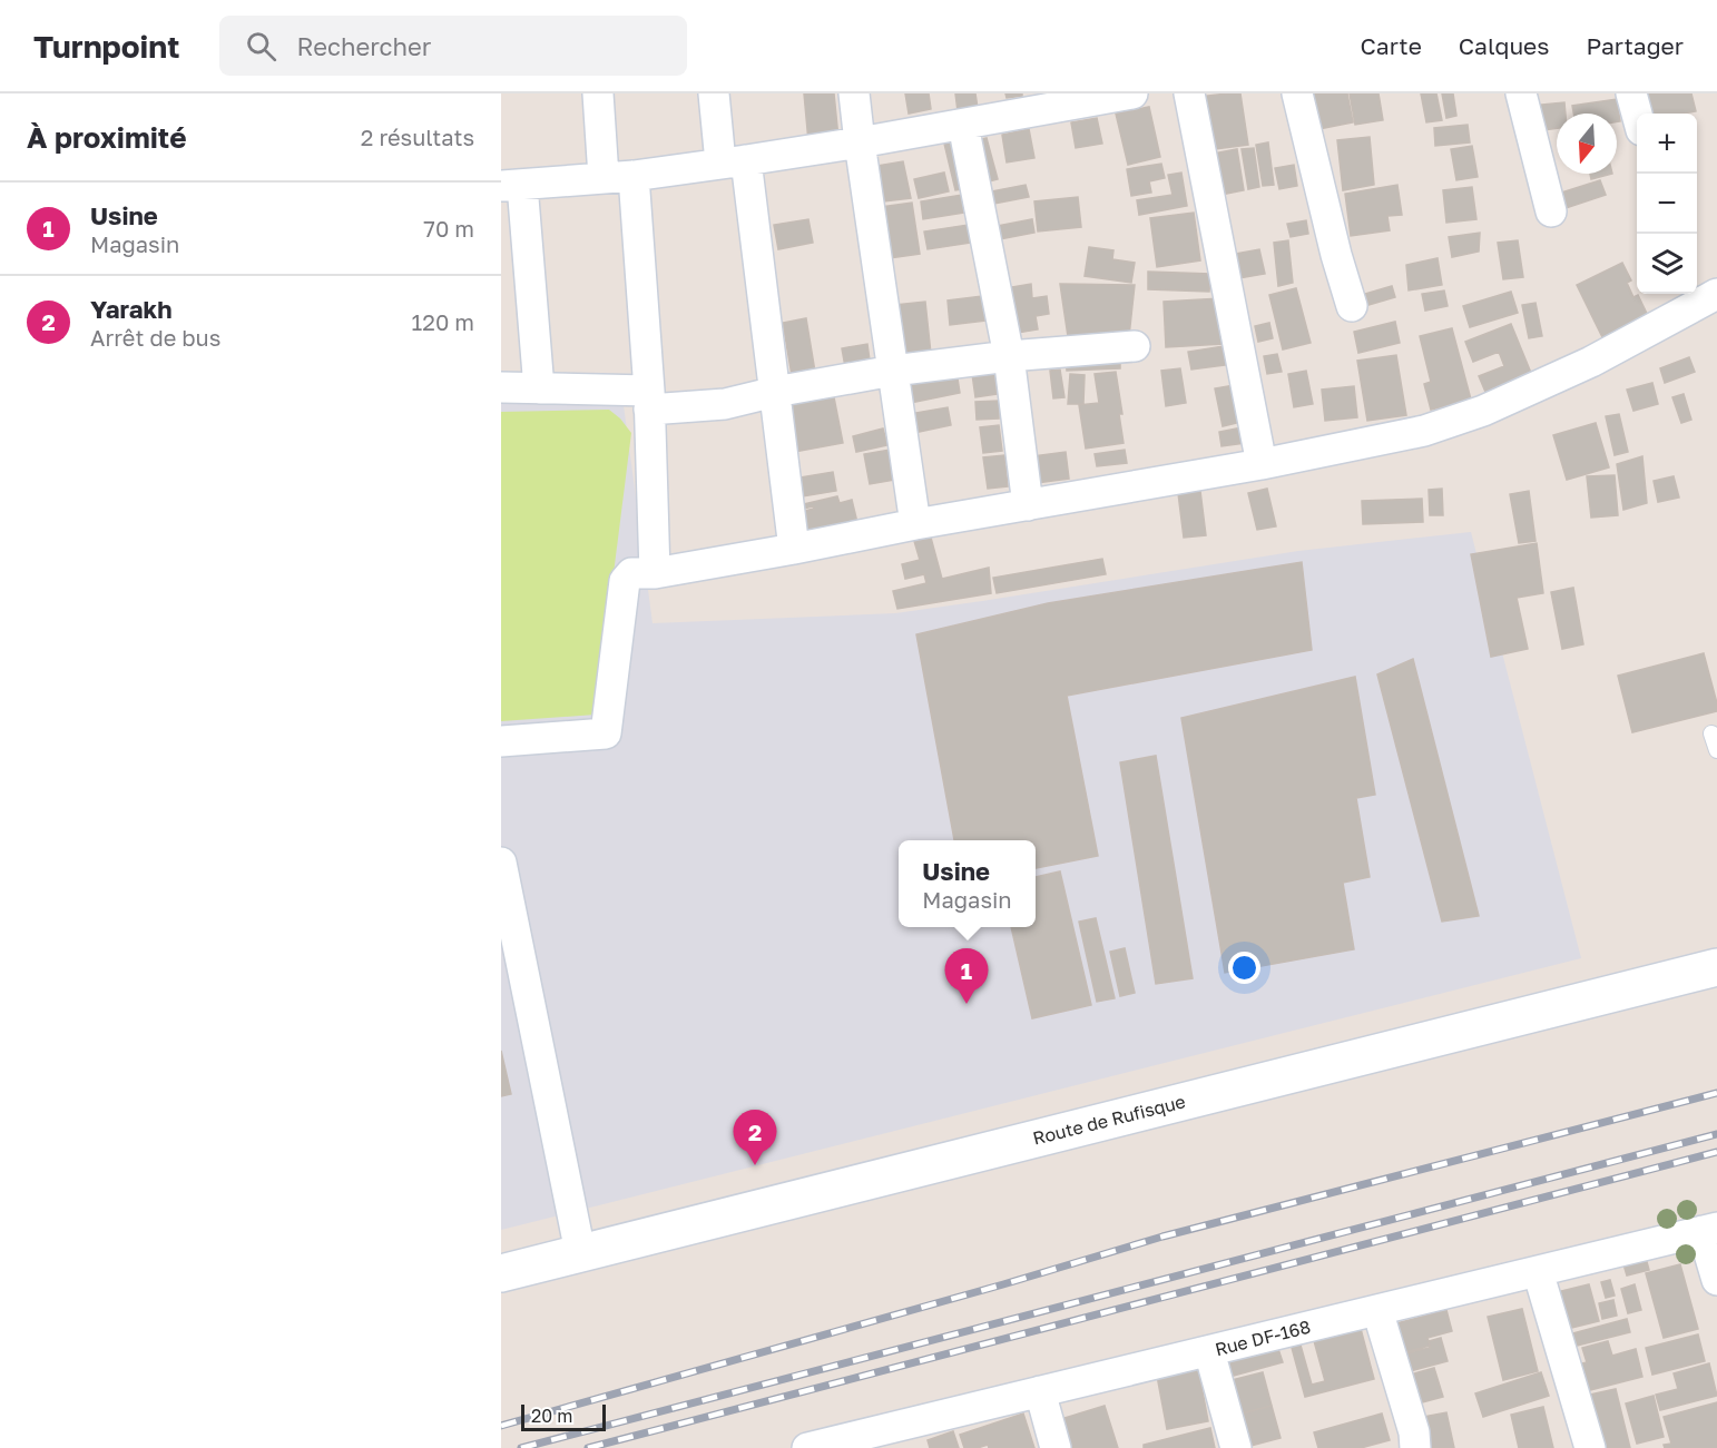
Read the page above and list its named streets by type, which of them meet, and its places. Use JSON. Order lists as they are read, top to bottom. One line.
{"streets":{"main road":["Route de Rufisque"],"street":["Rue DF-168"]},"scale_bar":"20 m","north":"bottom","page":{"header":"Turnpoint","search":"Rechercher","nav":["Carte","Calques","Partager"],"heading":["À proximité","2 résultats"],"map_buttons":["+","−"],"list":[{"mark":"1","name":"Usine","note":"Magasin","value":"70 m"},{"mark":"2","name":"Yarakh","note":"Arrêt de bus","value":"120 m"}],"popup":["Usine","Magasin"],"pins":["1","2"],"scale":"20 m"}}
